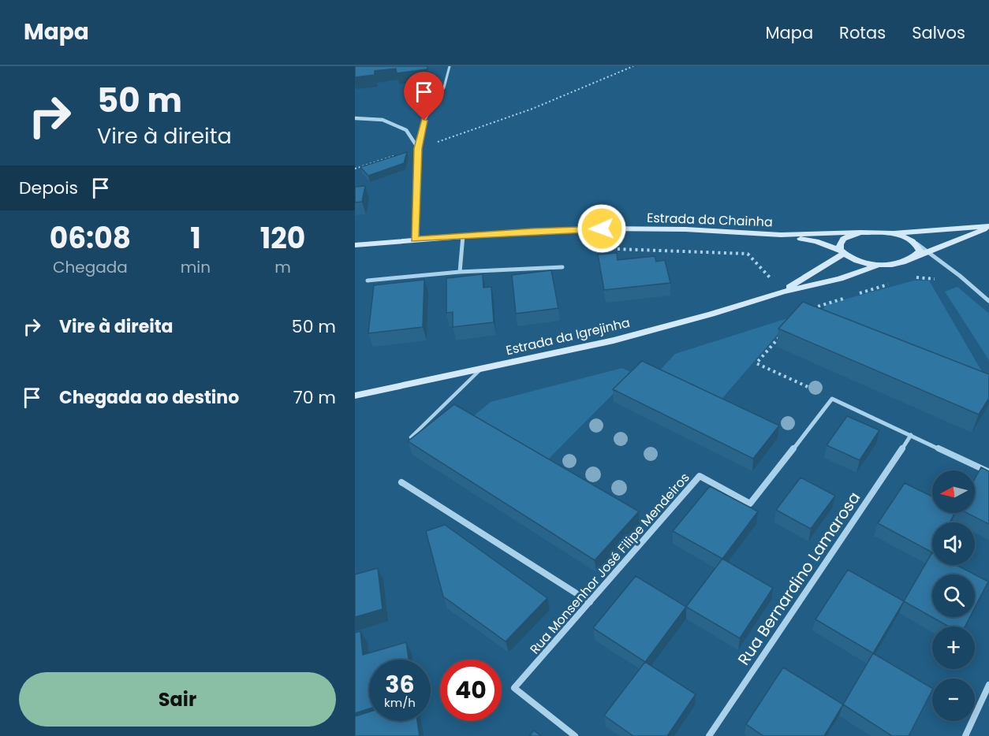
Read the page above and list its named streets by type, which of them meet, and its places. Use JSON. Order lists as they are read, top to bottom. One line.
{"streets":{"street":["Estrada da Chainha","Estrada da Igrejinha","Rua Monsenhor José Filipe Mendeiros","Rua Bernardino Lamarosa"]},"north":"left","page":{"header":"Mapa","nav":["Mapa","Rotas","Salvos"],"turn":["50 m","Vire à direita"],"then":"Depois","eta":["06:08","Chegada","1","min","120","m"],"list":[{"name":"Vire à direita","value":"50 m"},{"name":"Chegada ao destino","value":"70 m"}],"map_buttons":["+","−"],"speed":"36 km/h","limit":"40","buttons":"Sair"}}
